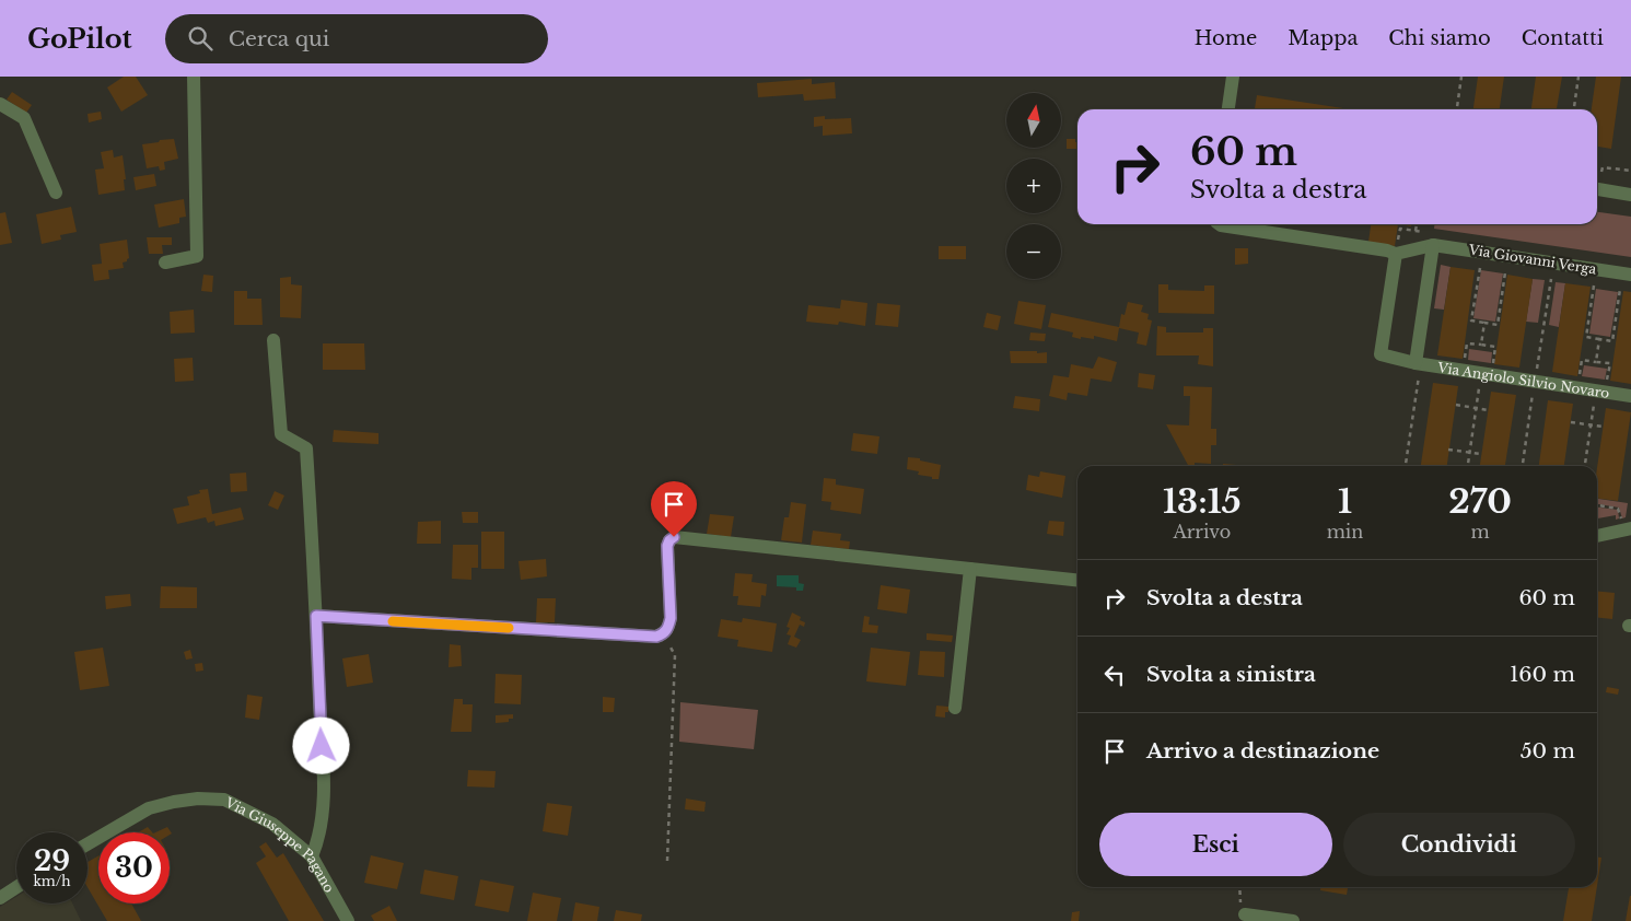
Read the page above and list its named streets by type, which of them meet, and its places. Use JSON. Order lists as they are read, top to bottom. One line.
{"streets":{"street":["Via Giovanni Verga","Via Angiolo Silvio Novaro","Via Giuseppe Pagano"]},"north":"top","page":{"header":"GoPilot","search":"Cerca qui","nav":["Home","Mappa","Chi siamo","Contatti"],"map_buttons":["+","−"],"turn":["60 m","Svolta a destra"],"eta":["13:15","Arrivo","1","min","270","m"],"list":[{"name":"Svolta a destra","value":"60 m"},{"name":"Svolta a sinistra","value":"160 m"},{"name":"Arrivo a destinazione","value":"50 m"}],"buttons":["Esci","Condividi"],"speed":"29 km/h","limit":"30"}}
